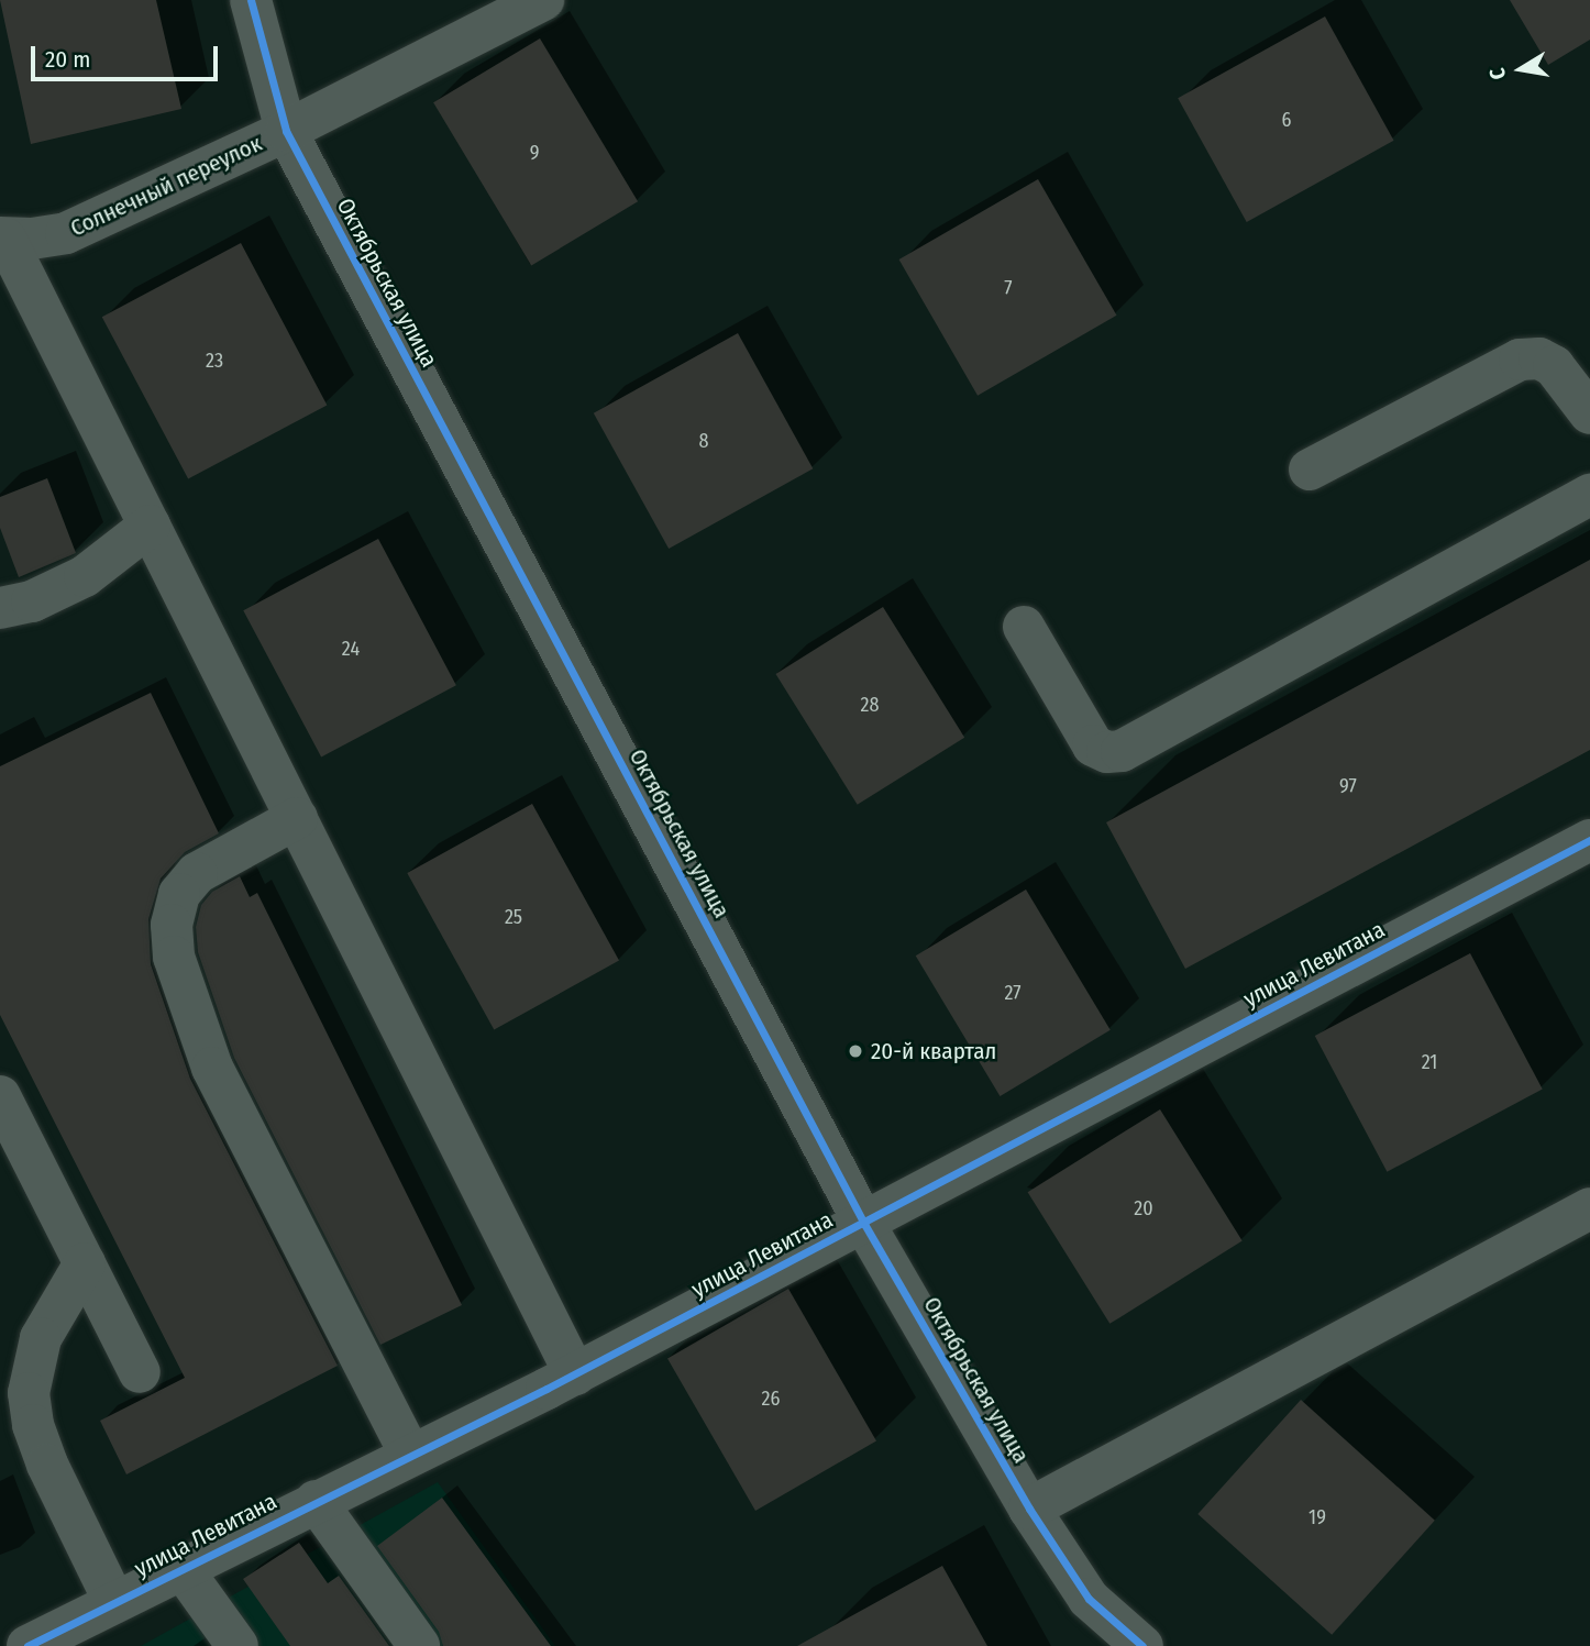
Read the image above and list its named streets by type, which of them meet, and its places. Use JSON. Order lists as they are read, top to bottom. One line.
{"streets":{"street":["Солнечный переулок","Октябрьская улица","улица Левитана"]},"crossings":[["Солнечный переулок","Октябрьская улица"],["Октябрьская улица","улица Левитана"]],"places":["20-й квартал"],"house_numbers":["6","9","7","23","8","24","28","97","25","27","21","20","26","19"],"scale_bar":"20 m","north":"left"}
